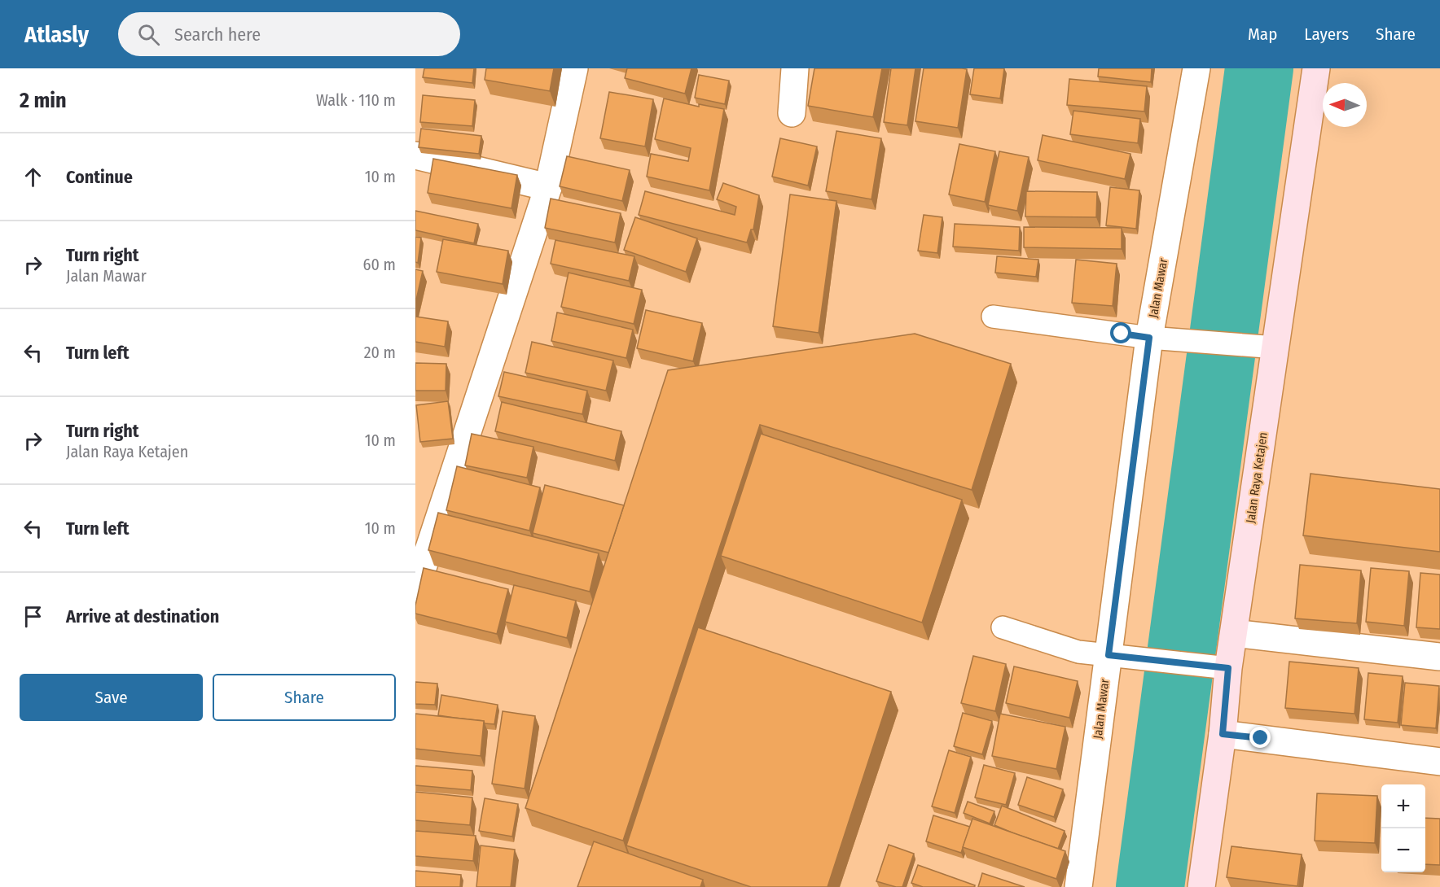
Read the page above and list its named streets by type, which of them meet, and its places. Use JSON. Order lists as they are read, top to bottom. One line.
{"streets":{"street":["Jalan Mawar","Jalan Raya Ketajen"]},"north":"left","page":{"header":"Atlasly","search":"Search here","nav":["Map","Layers","Share"],"heading":["2 min","Walk · 110 m"],"list":[["Continue","10 m"],["Turn right","Jalan Mawar","60 m"],["Turn left","20 m"],["Turn right","Jalan Raya Ketajen","10 m"],["Turn left","10 m"],"Arrive at destination"],"buttons":["Save","Share"],"map_buttons":["+","−"]}}
